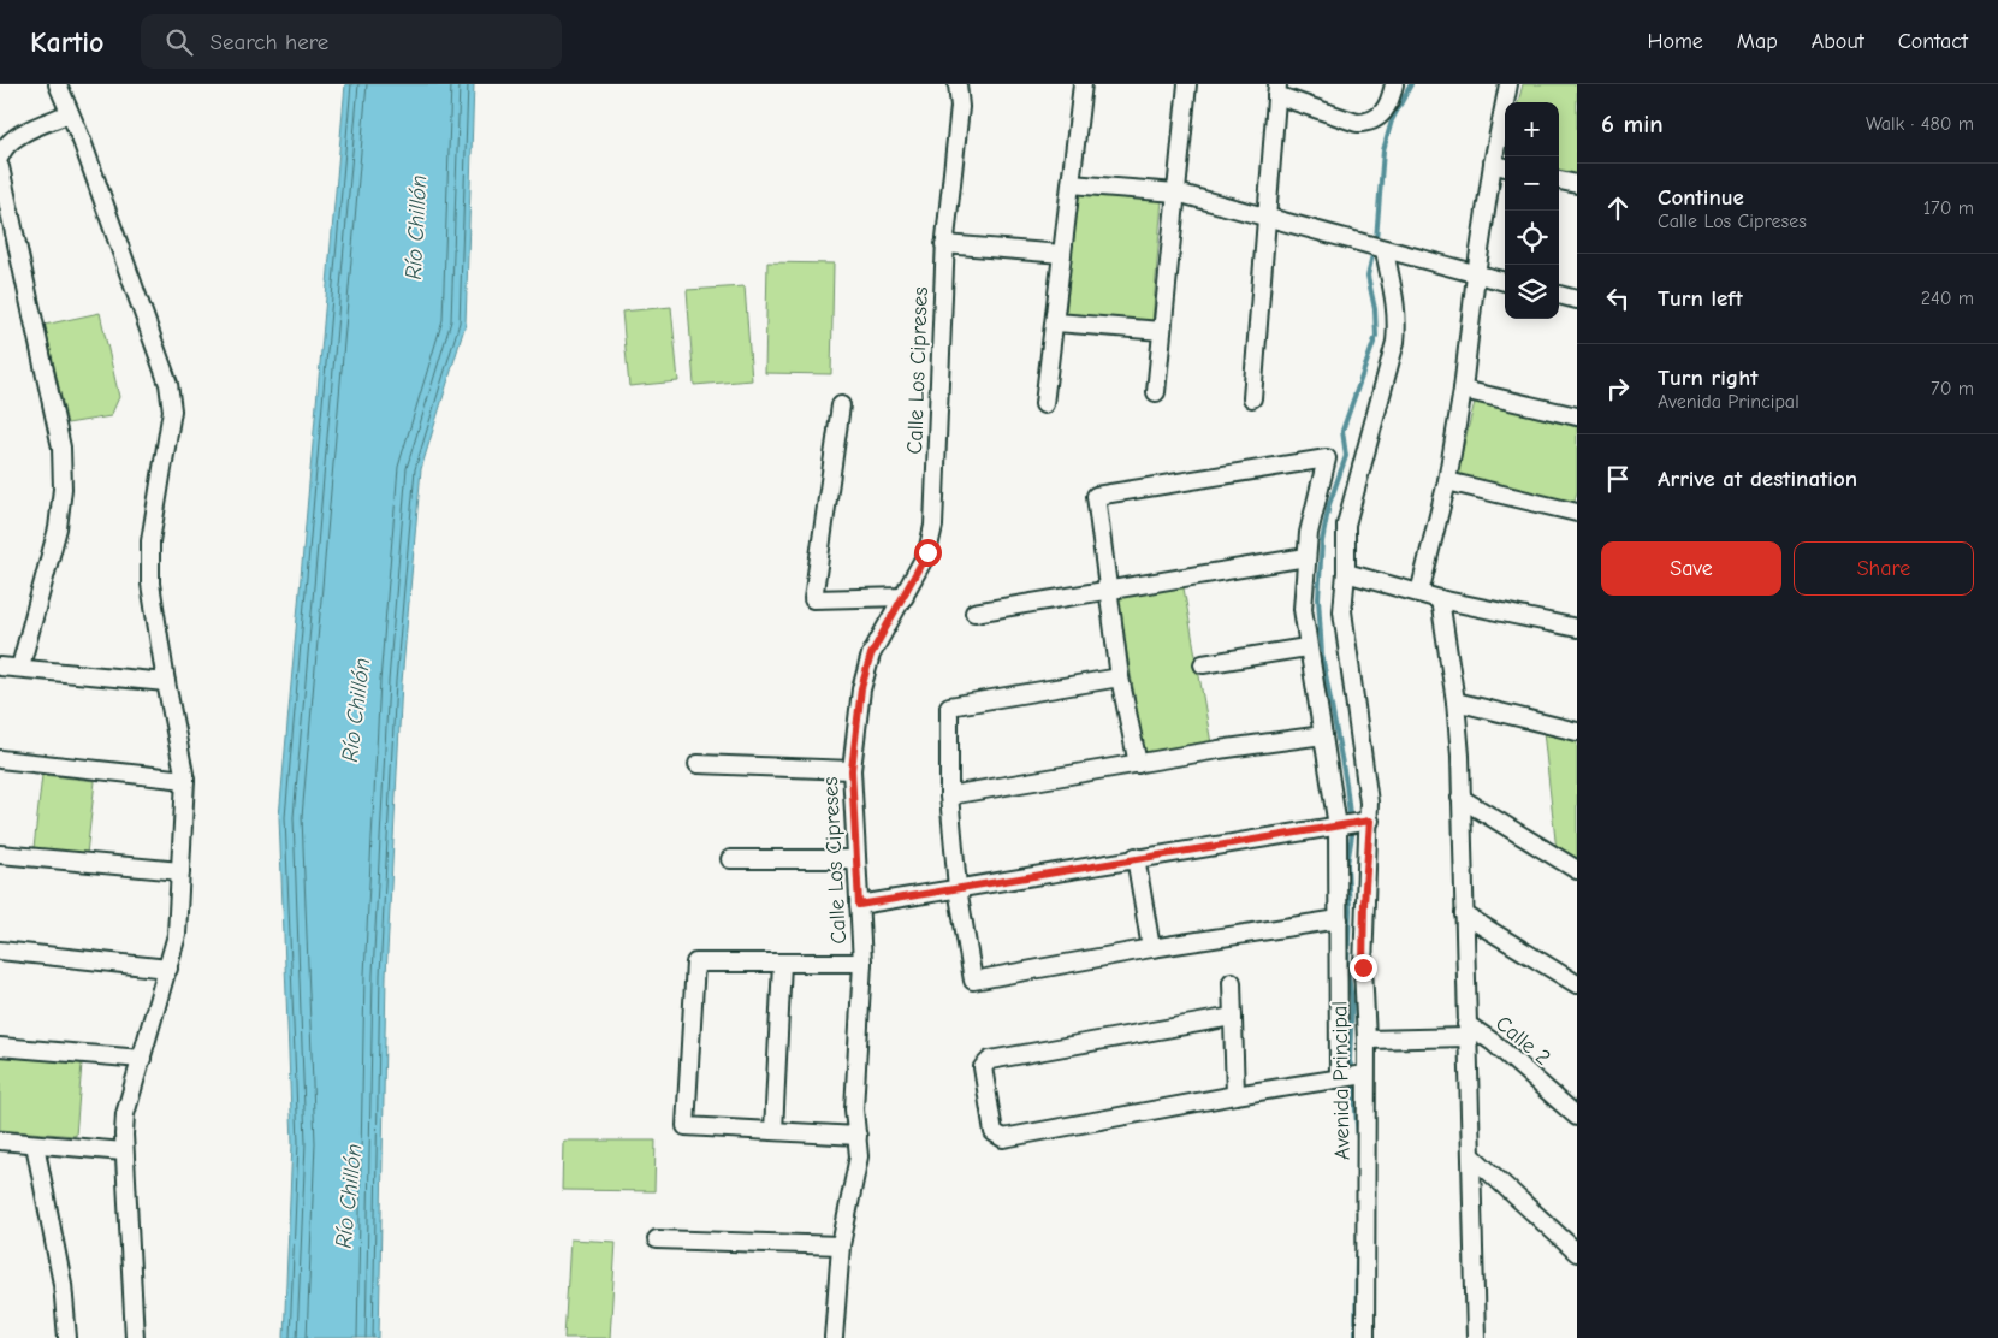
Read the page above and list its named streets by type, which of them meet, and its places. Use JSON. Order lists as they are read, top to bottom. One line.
{"streets":{"street":["Calle Los Cipreses","Calle 2","Avenida Principal"]},"water":["Río Chillón"],"page":{"header":"Kartio","search":"Search here","nav":["Home","Map","About","Contact"],"heading":["6 min","Walk · 480 m"],"map_buttons":["+","−"],"list":[["Continue","Calle Los Cipreses","170 m"],["Turn left","240 m"],["Turn right","Avenida Principal","70 m"],"Arrive at destination"],"buttons":["Save","Share"]}}
